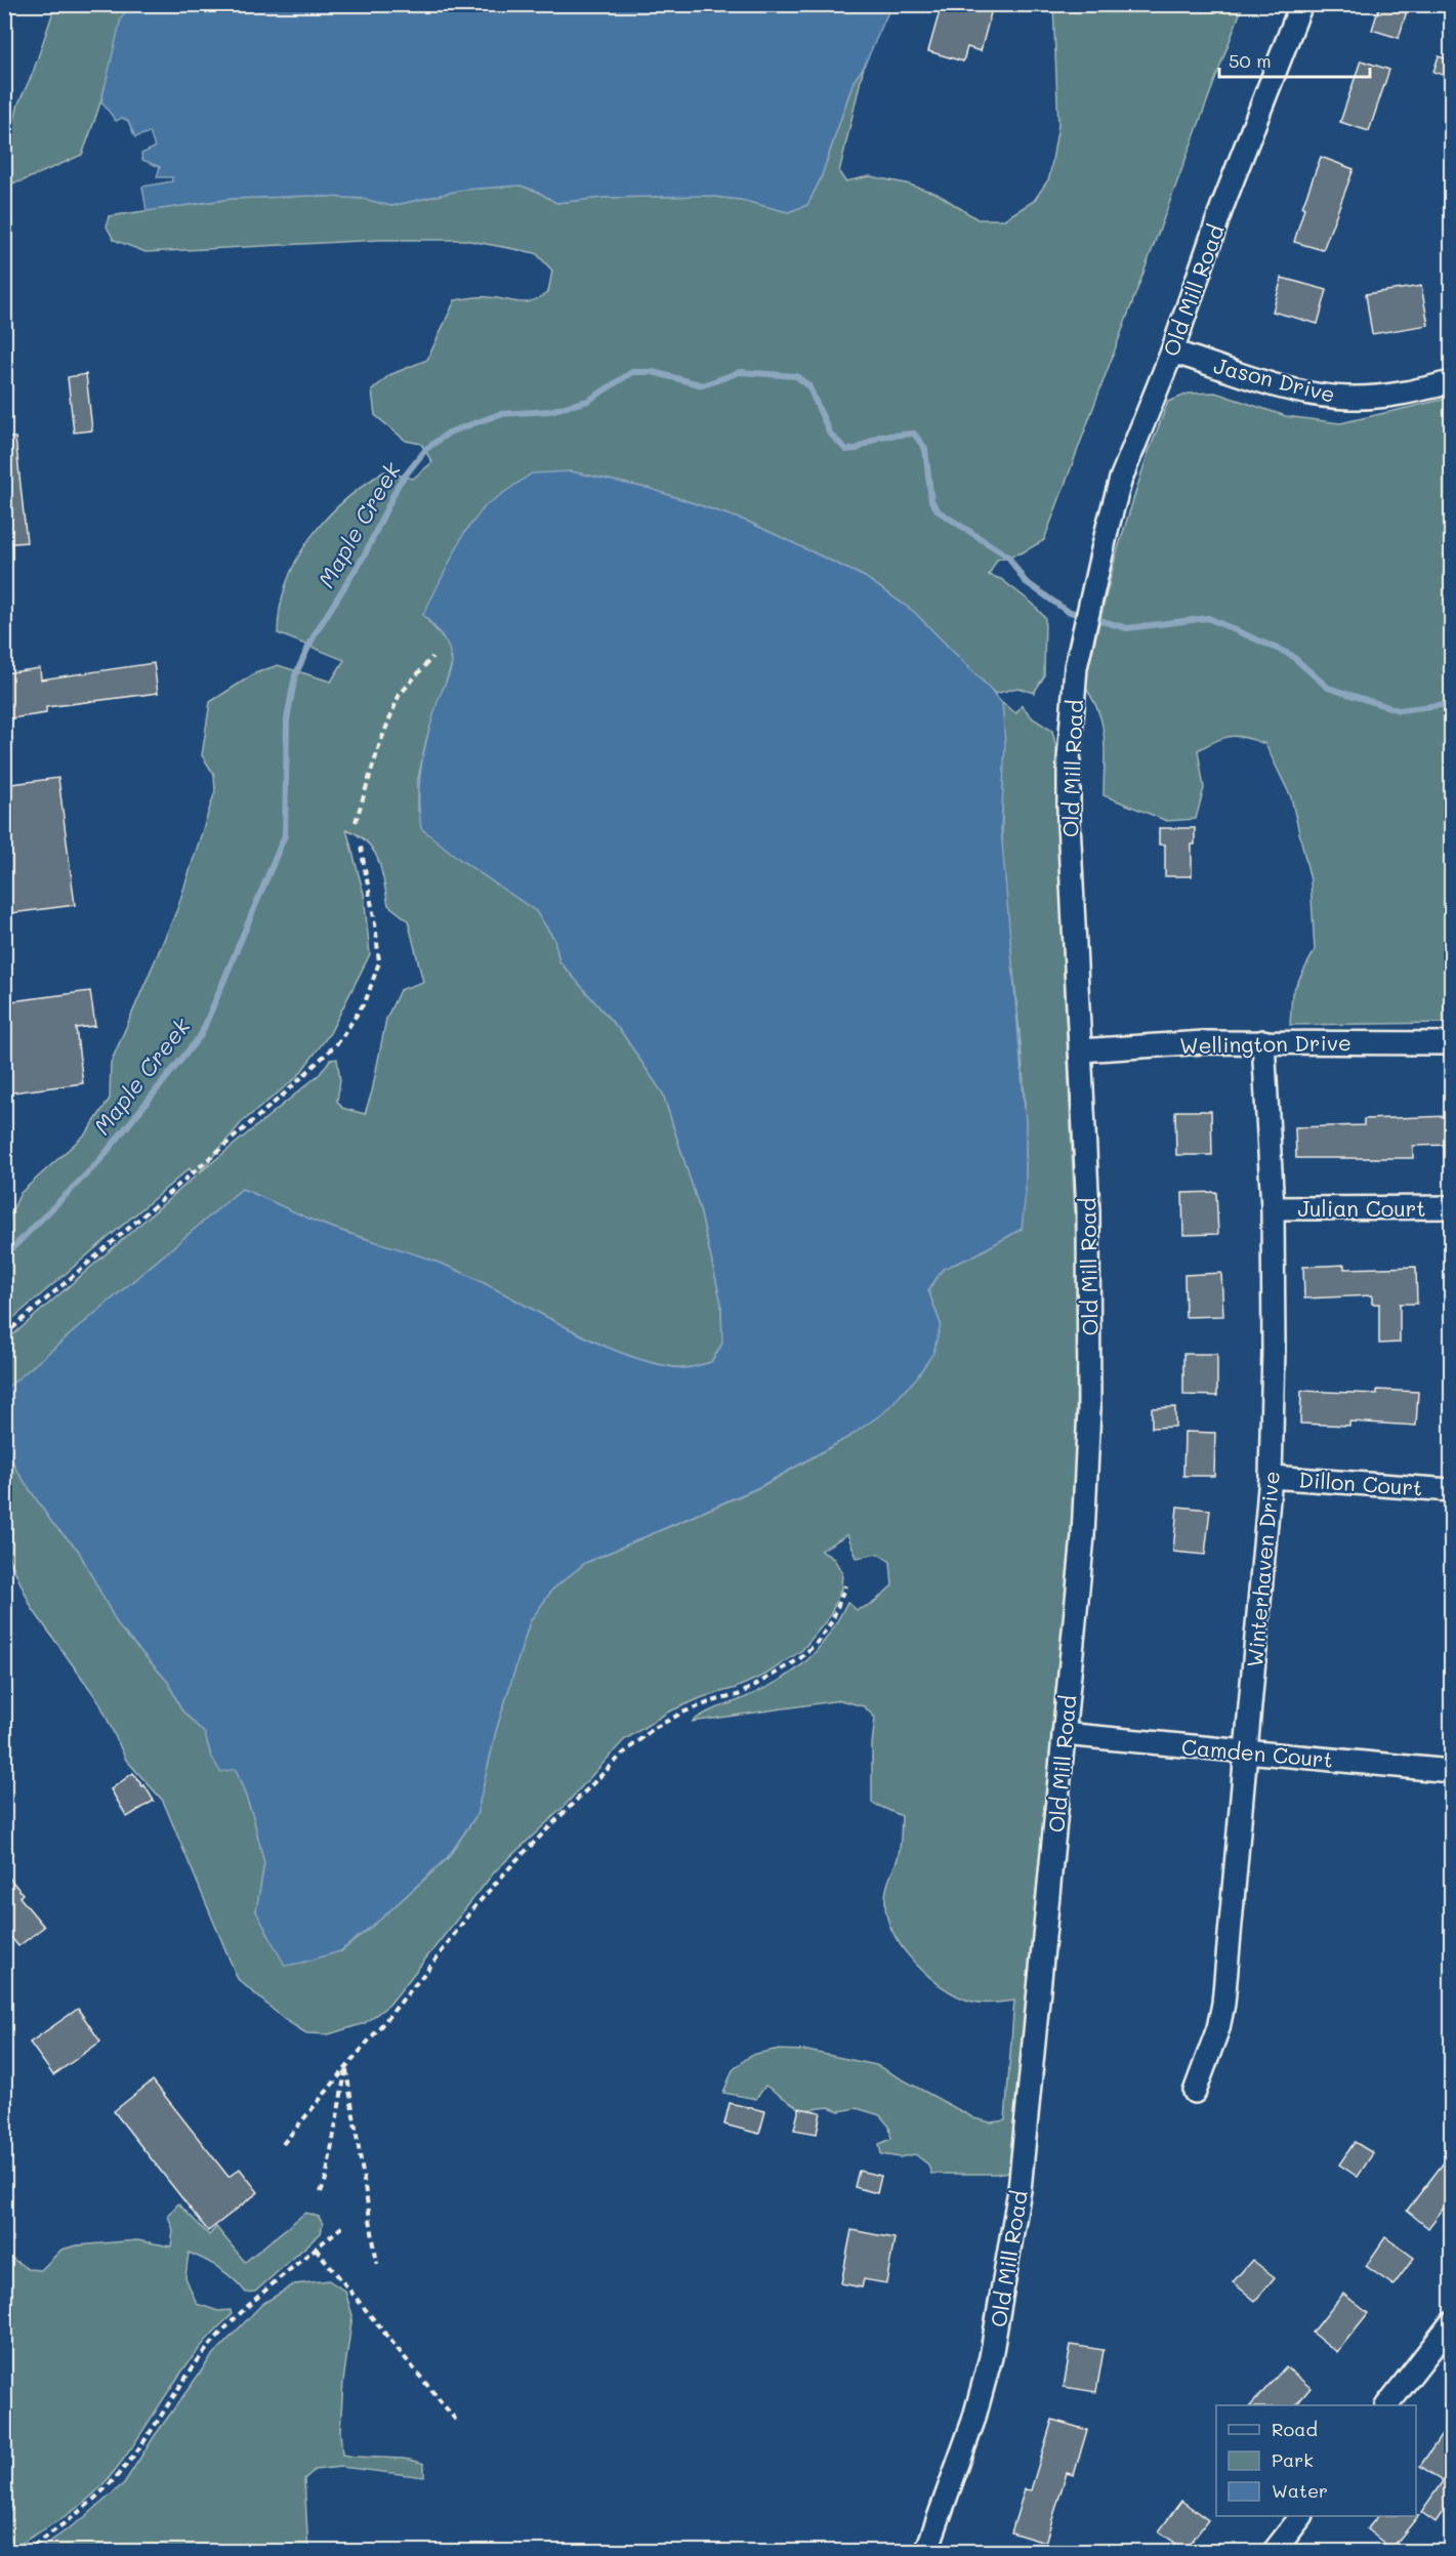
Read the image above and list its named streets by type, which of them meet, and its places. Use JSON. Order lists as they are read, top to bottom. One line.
{"streets":{"street":["Old Mill Road","Jason Drive","Wellington Drive","Julian Court","Dillon Court","Winterhaven Drive","Camden Court"]},"crossings":[["Old Mill Road","Jason Drive"],["Old Mill Road","Wellington Drive"],["Old Mill Road","Camden Court"],["Wellington Drive","Winterhaven Drive"],["Julian Court","Winterhaven Drive"],["Dillon Court","Winterhaven Drive"],["Winterhaven Drive","Camden Court"]],"water":["Maple Creek"],"legend":["Road","Park","Water"],"scale_bar":"50 m"}
